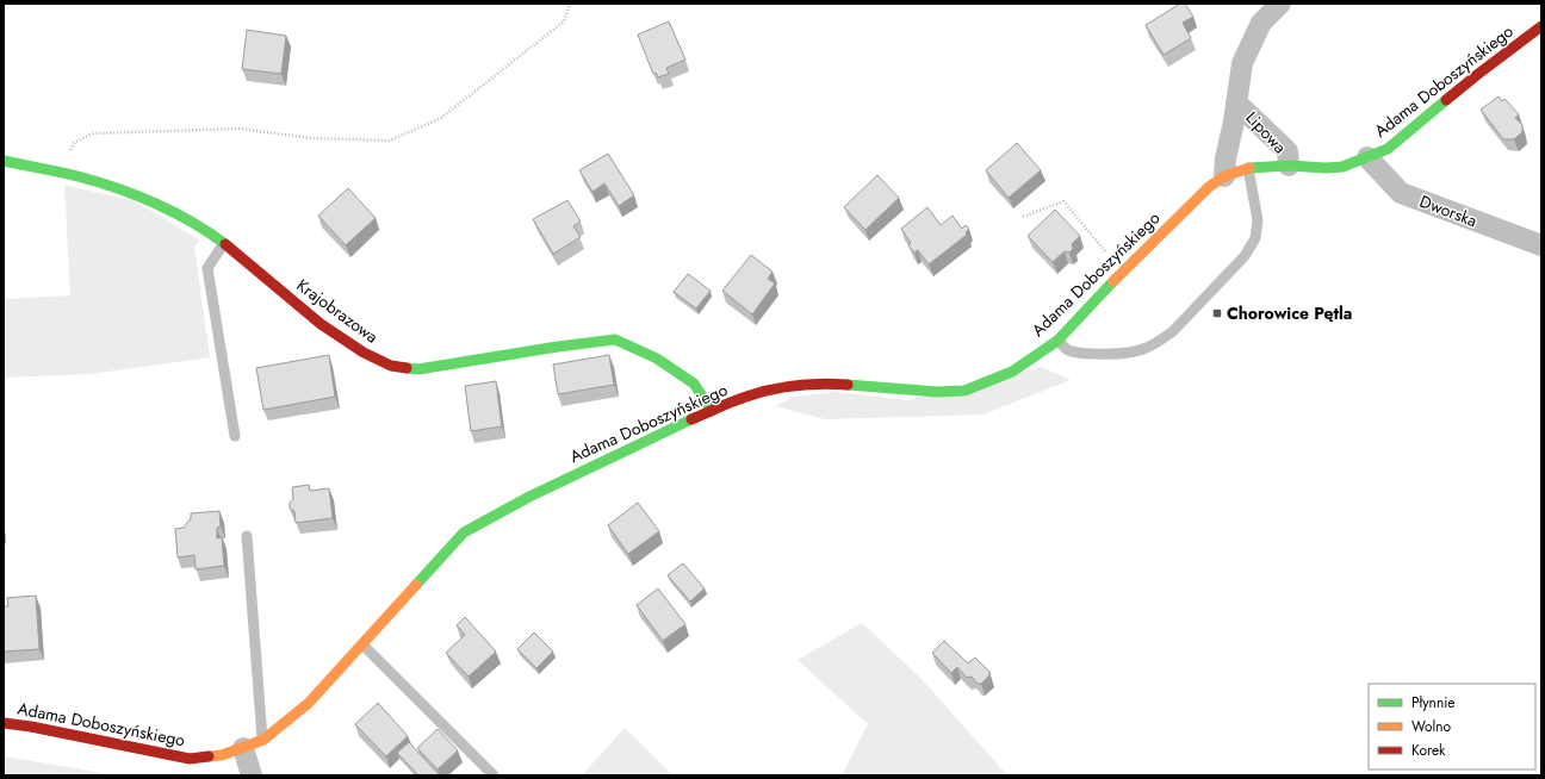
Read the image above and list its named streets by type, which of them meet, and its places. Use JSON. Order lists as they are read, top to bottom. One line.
{"streets":{"street":["Adama Doboszyńskiego","Lipowa","Dworska","Krajobrazowa"]},"crossings":[["Adama Doboszyńskiego","Lipowa"],["Adama Doboszyńskiego","Dworska"],["Adama Doboszyńskiego","Krajobrazowa"]],"places":{"transit":["Chorowice Pętla"]},"legend":["Płynnie","Wolno","Korek"]}
